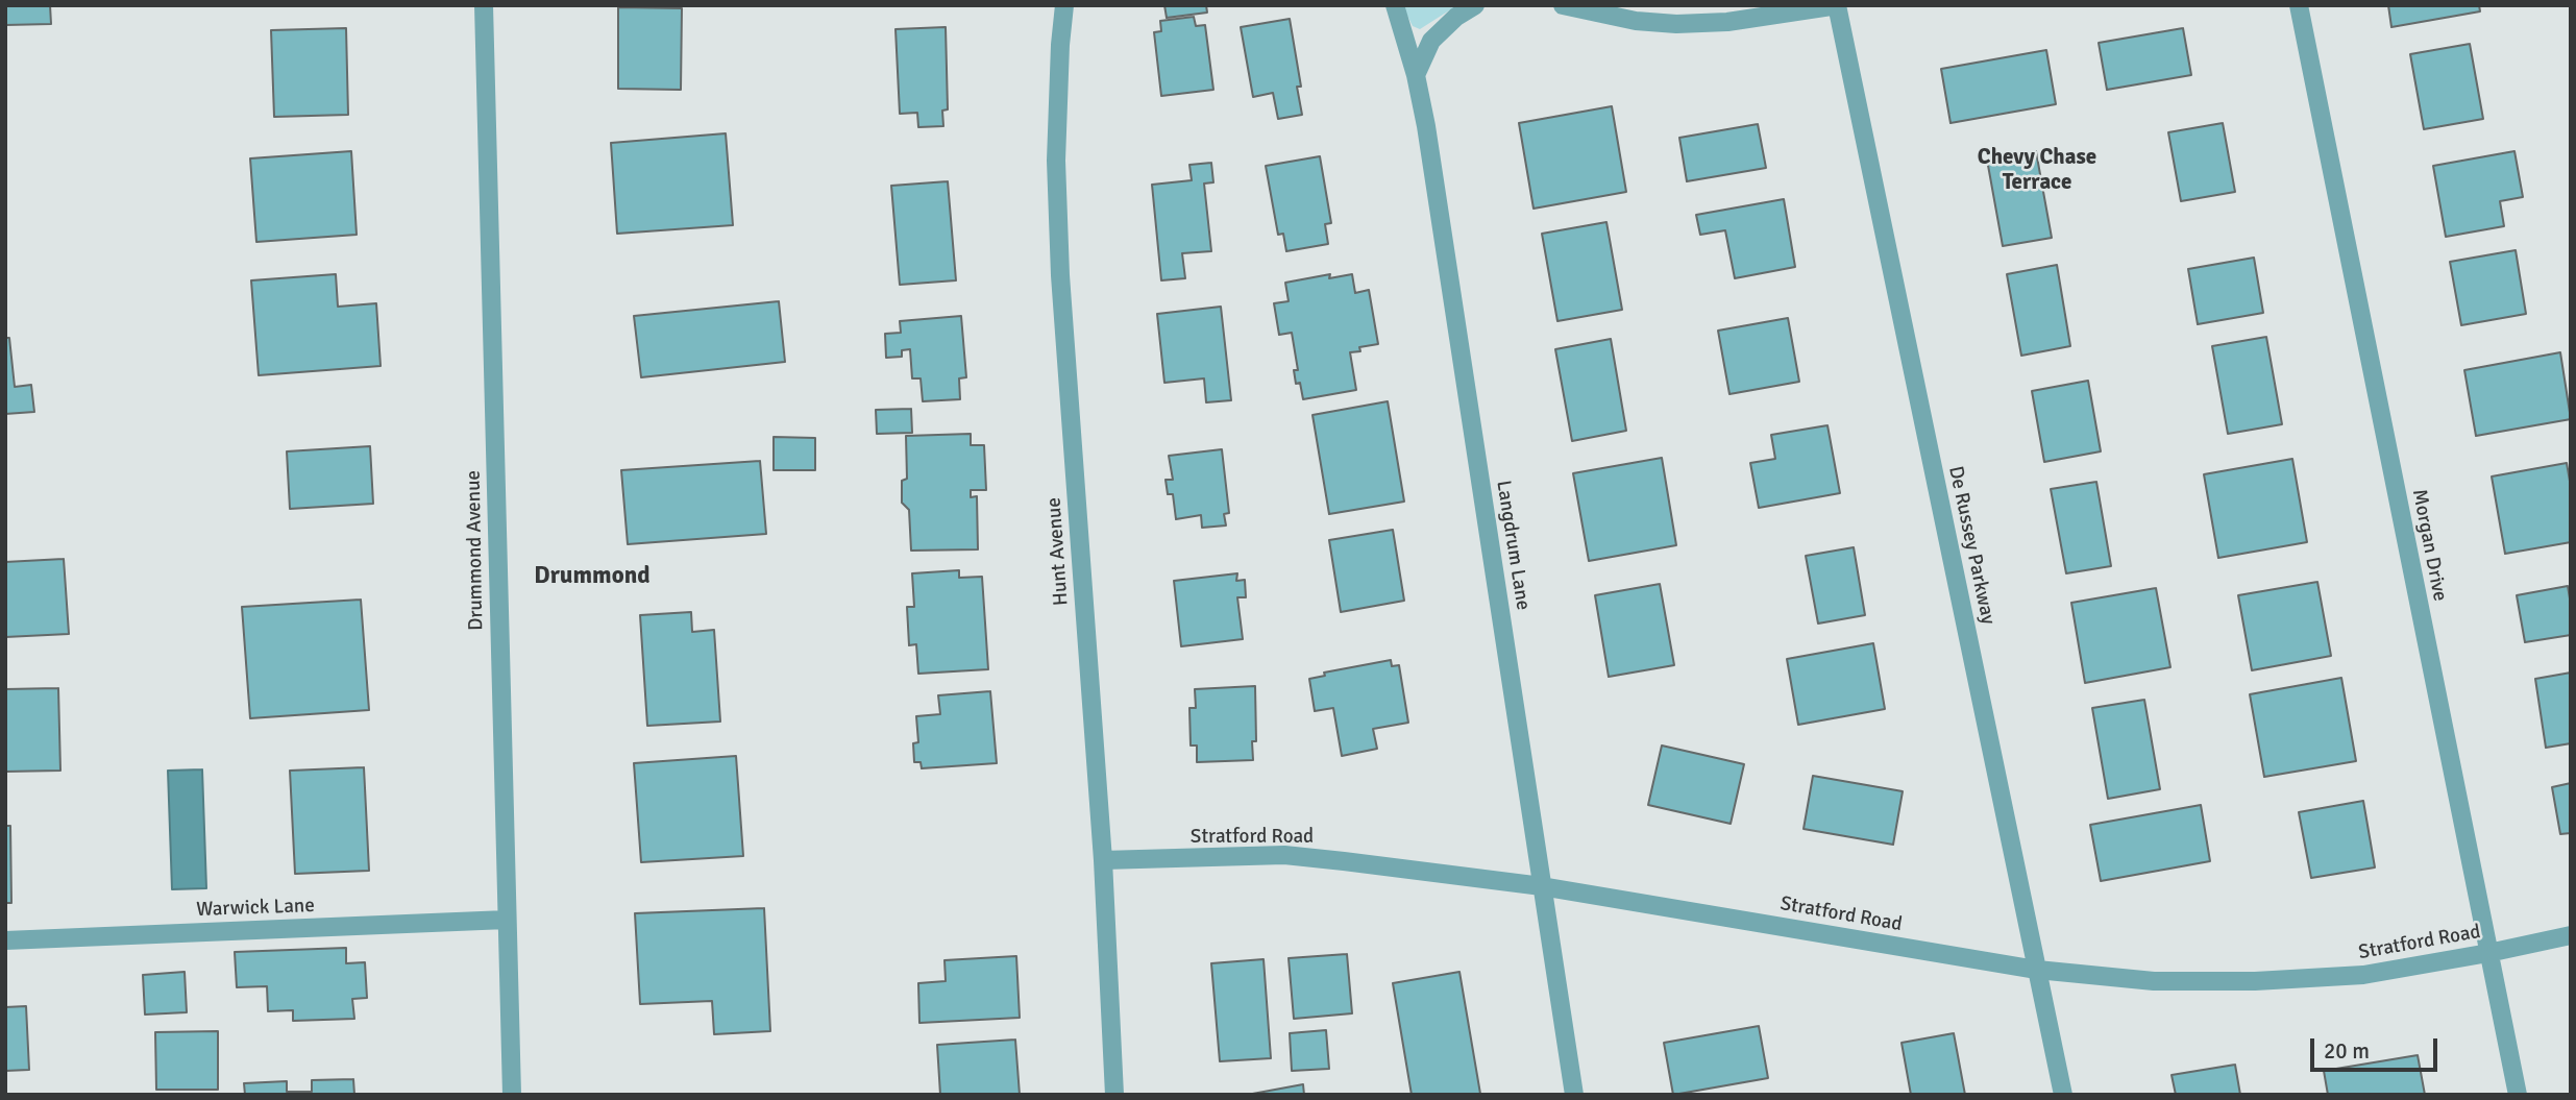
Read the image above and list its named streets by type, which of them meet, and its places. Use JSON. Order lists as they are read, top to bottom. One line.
{"streets":{"street":["Langdrum Lane","De Russey Parkway","Morgan Drive","Drummond Avenue","Hunt Avenue","Stratford Road","Warwick Lane"]},"crossings":[["Langdrum Lane","Stratford Road"],["De Russey Parkway","Stratford Road"],["Morgan Drive","Stratford Road"],["Drummond Avenue","Warwick Lane"],["Hunt Avenue","Stratford Road"]],"districts":["Chevy Chase Terrace","Drummond"],"scale_bar":"20 m"}
